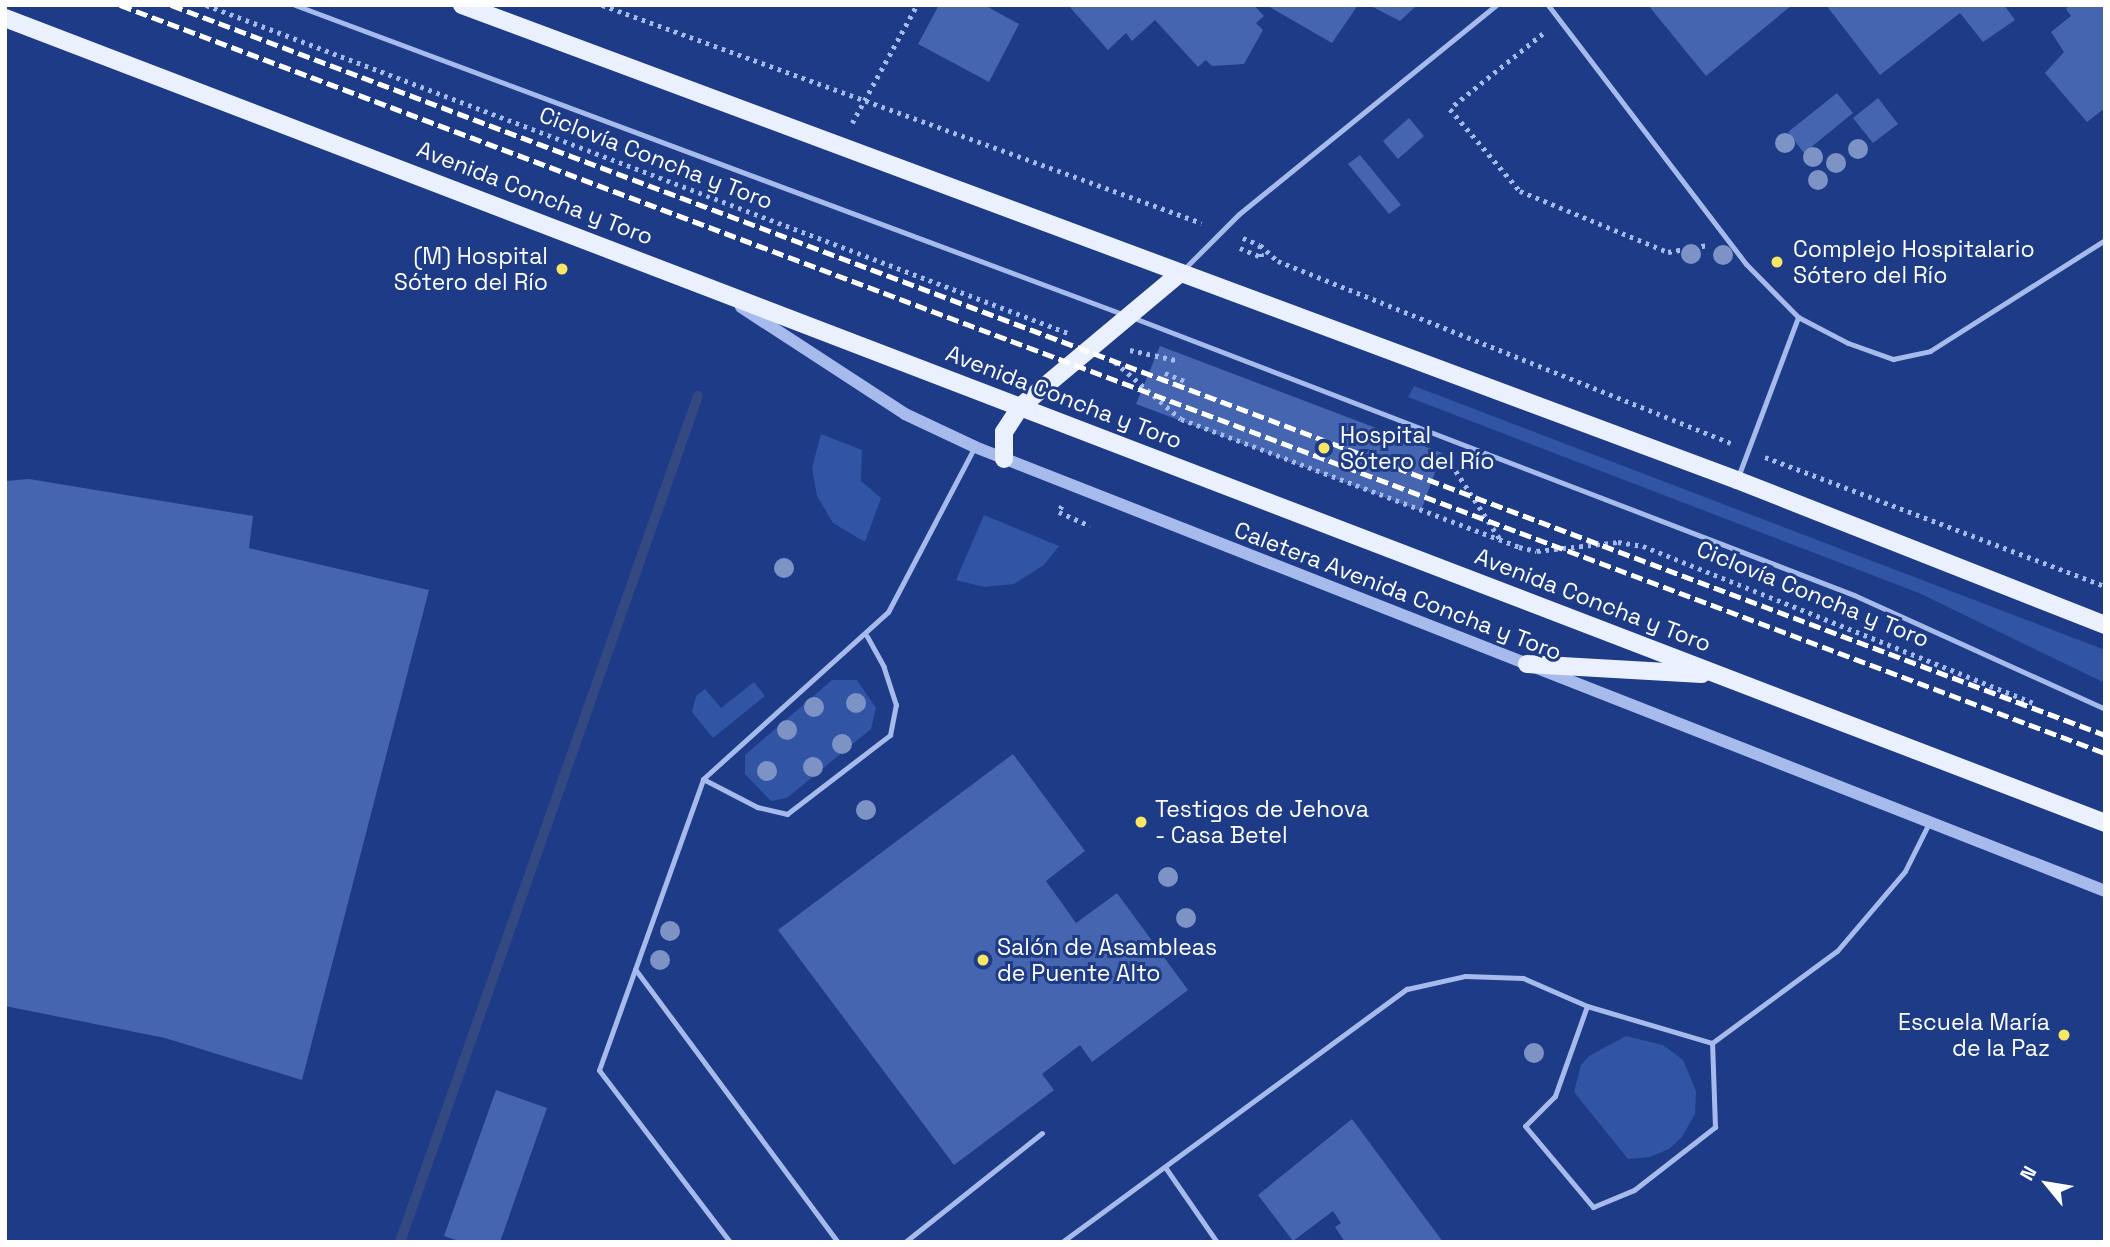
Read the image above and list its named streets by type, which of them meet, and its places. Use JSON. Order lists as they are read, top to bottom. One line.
{"streets":{"main road":["Avenida Concha y Toro"],"street":["Caletera Avenida Concha y Toro"],"path":["Ciclovía Concha y Toro"]},"crossings":[["Avenida Concha y Toro","Caletera Avenida Concha y Toro"]],"places":["Complejo Hospitalario Sótero del Río","(M) Hospital Sótero del Río","Hospital Sótero del Río","Testigos de Jehova - Casa Betel","Salón de Asambleas de Puente Alto","Escuela María de la Paz"],"north":"top left"}
